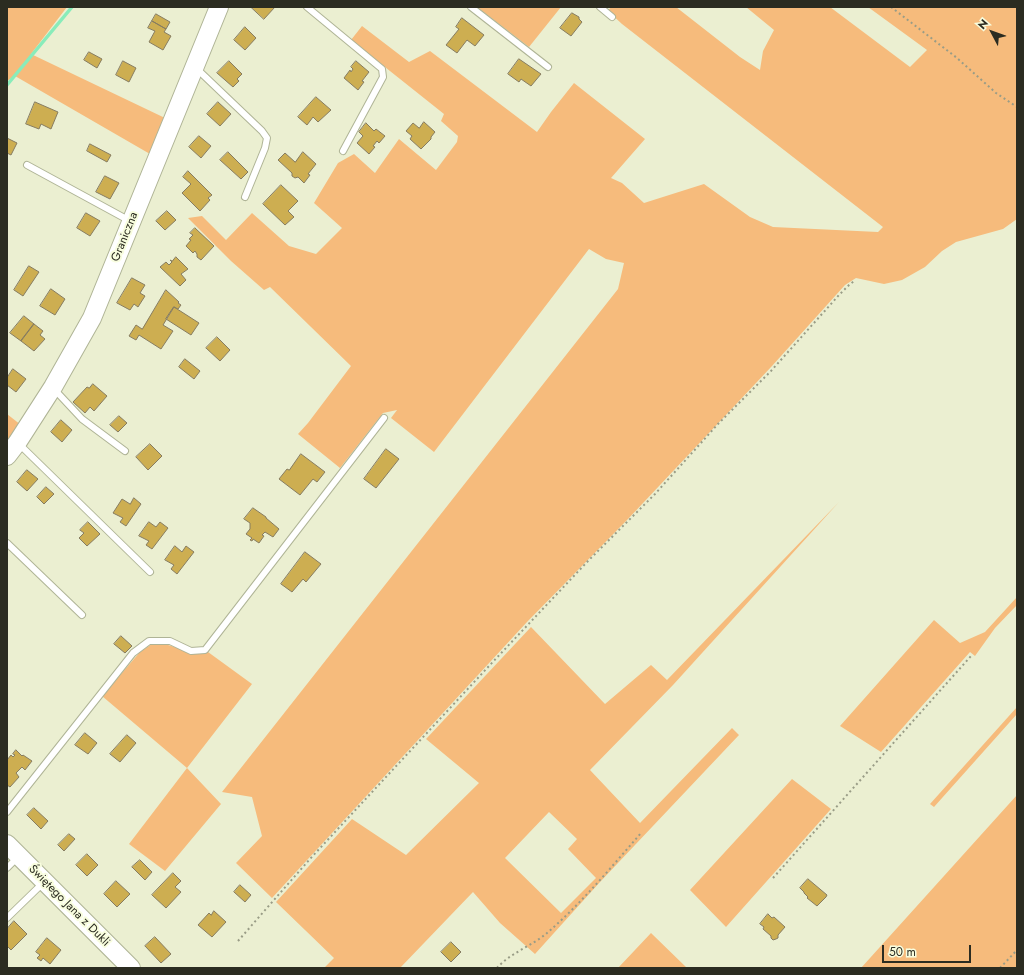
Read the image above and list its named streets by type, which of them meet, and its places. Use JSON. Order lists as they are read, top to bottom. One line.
{"streets":{"street":["Graniczna","Świętego Jana z Dukli"]},"scale_bar":"50 m","north":"top left"}
